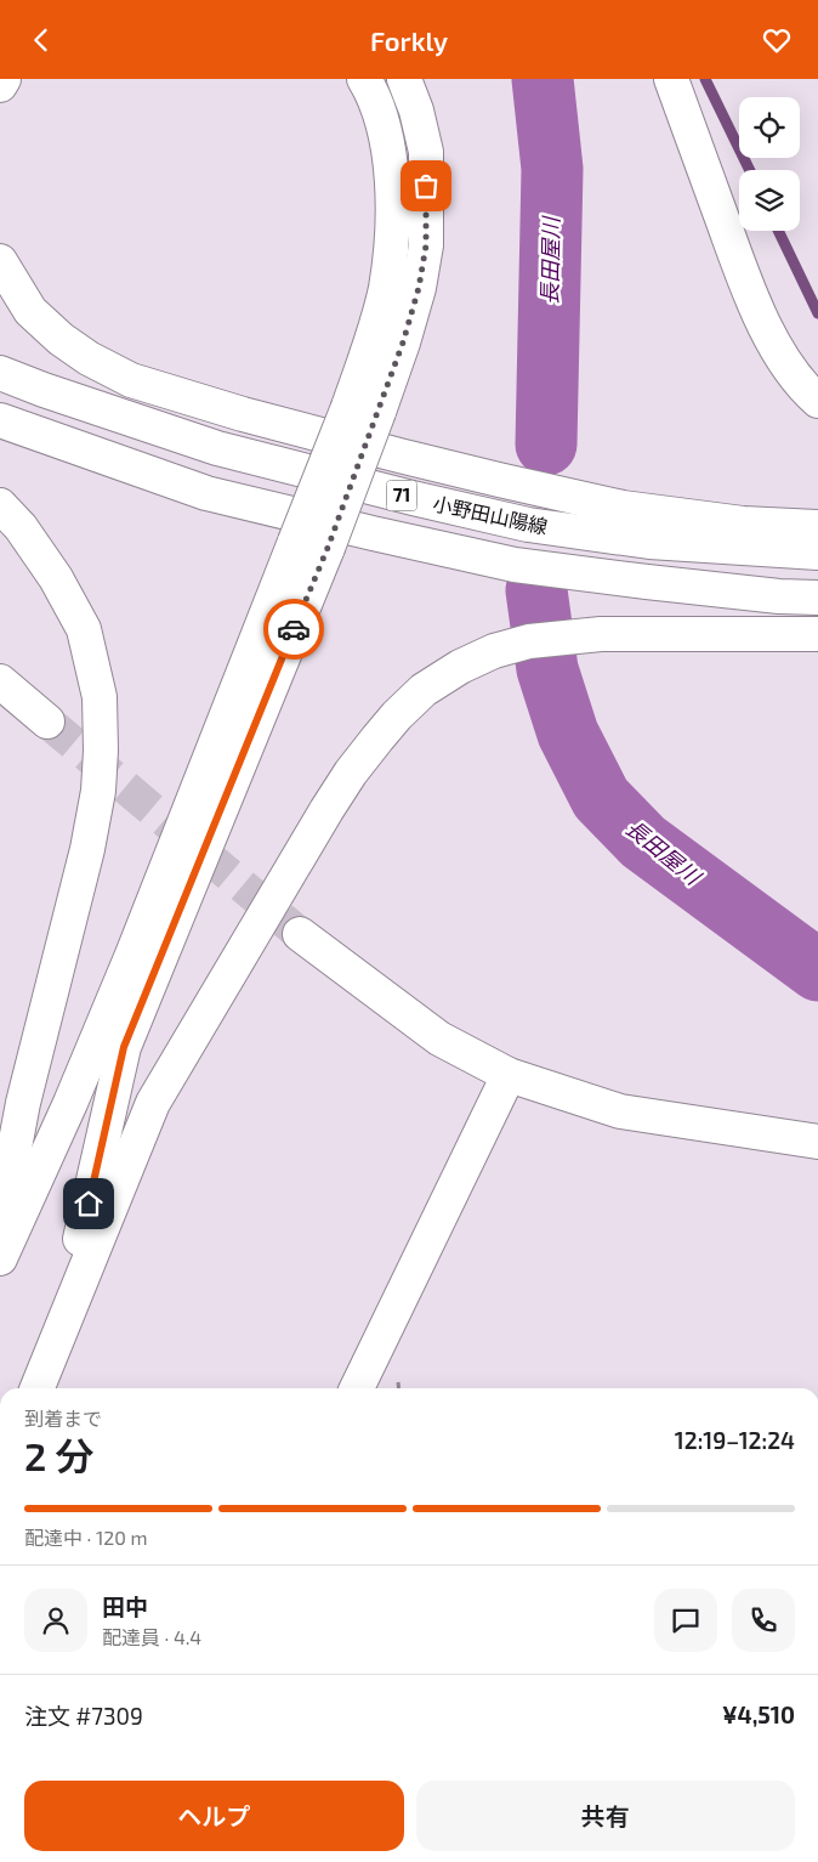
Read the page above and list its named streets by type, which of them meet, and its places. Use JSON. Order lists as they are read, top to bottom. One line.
{"streets":{"main road":["71","小野田山陽線"]},"water":["長田屋川"],"page":{"header":"Forkly","heading":["2 分","到着まで","12:19–12:24"],"panel":["田中","配達員 · 4.4","注文 #7309","¥4,510"],"bar":"配達中 · 120 m","buttons":["ヘルプ","共有"]}}
